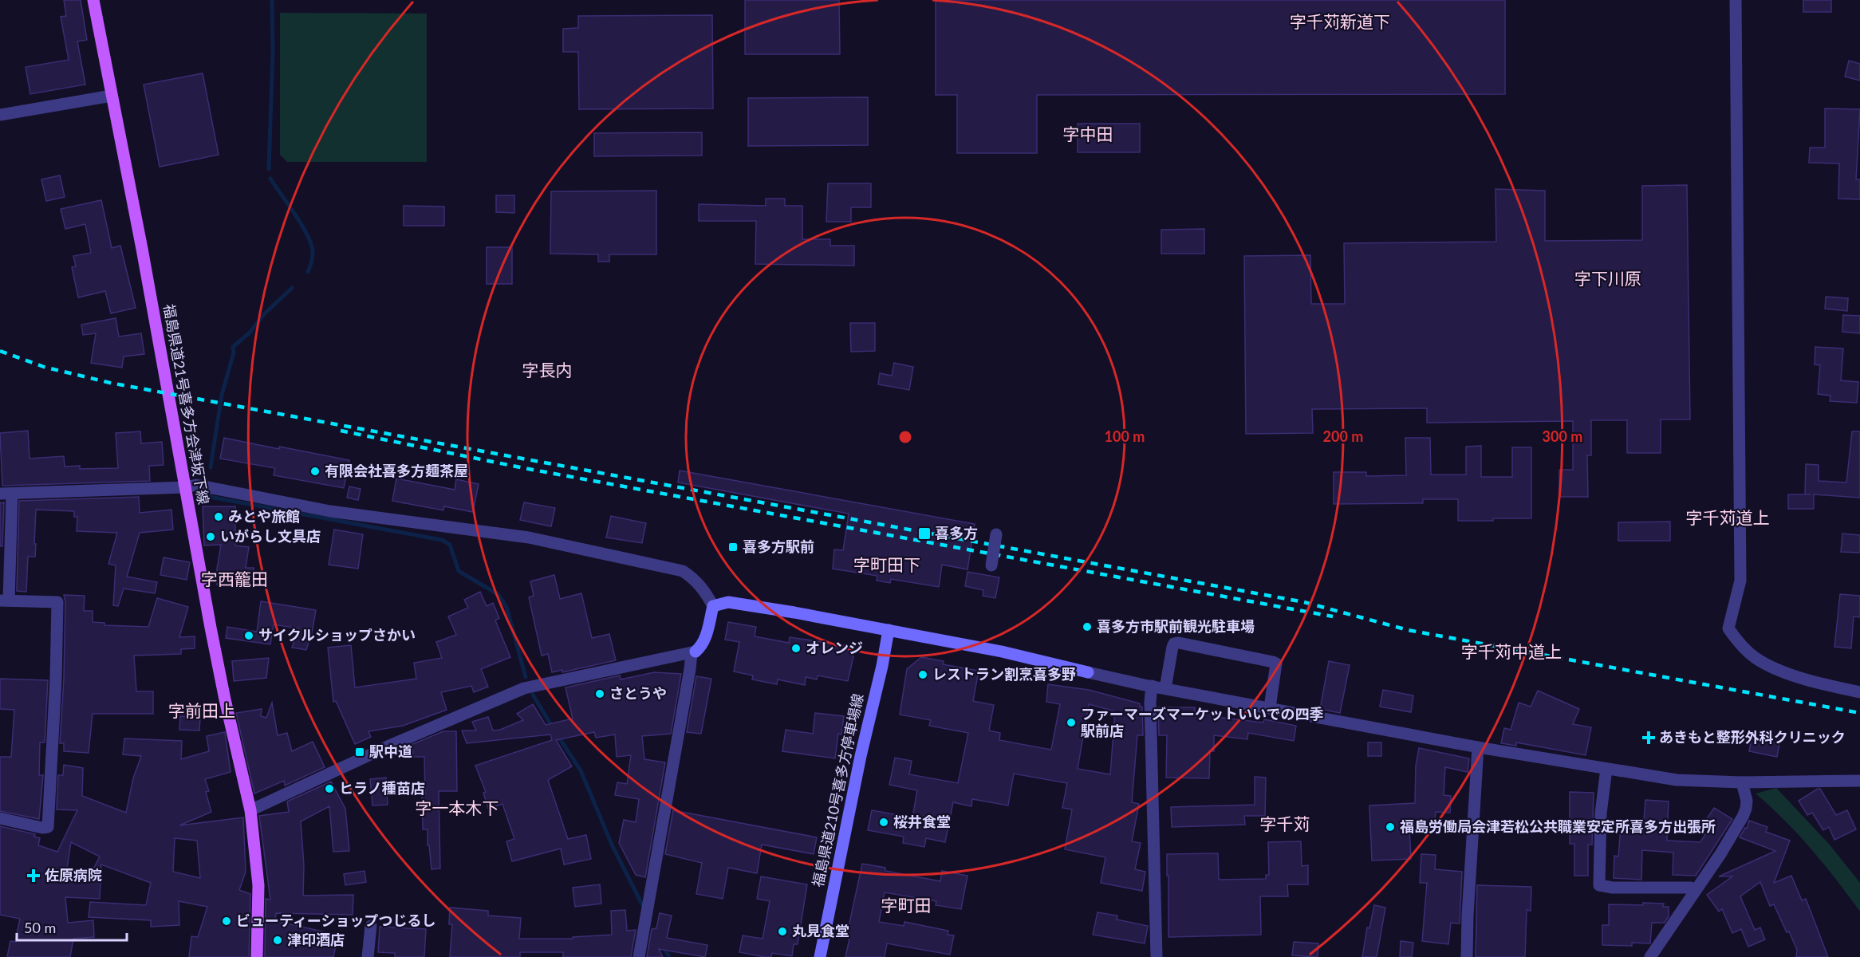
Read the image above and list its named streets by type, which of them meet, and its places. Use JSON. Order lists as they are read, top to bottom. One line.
{"streets":{"main road":["福島県道21号喜多方会津坂下線"],"street":["福島県道210号喜多方停車場線"]},"districts":["字千苅新道下","字中田","字下川原","字長内","字千苅道上","字町田下","字西籠田","字千苅中道上","字前田上","字一本木下","字千苅","字町田"],"places":{"other":["有限会社喜多方麺茶屋","みとや旅館","いがらし文具店","喜多方市駅前観光駐車場","サイクルショップさかい","オレンジ","レストラン割烹喜多野","さとうや","ファーマーズマーケットいいでの四季 駅前店","ヒラノ種苗店","桜井食堂","福島労働局会津若松公共職業安定所喜多方出張所","ビューティーショップつじるし","丸見食堂","津印酒店"],"transit":["喜多方","喜多方駅前","駅中道"],"health":["あきもと整形外科クリニック","佐原病院"]},"scale_bar":"50 m","rings":["100 m","200 m","300 m"]}
